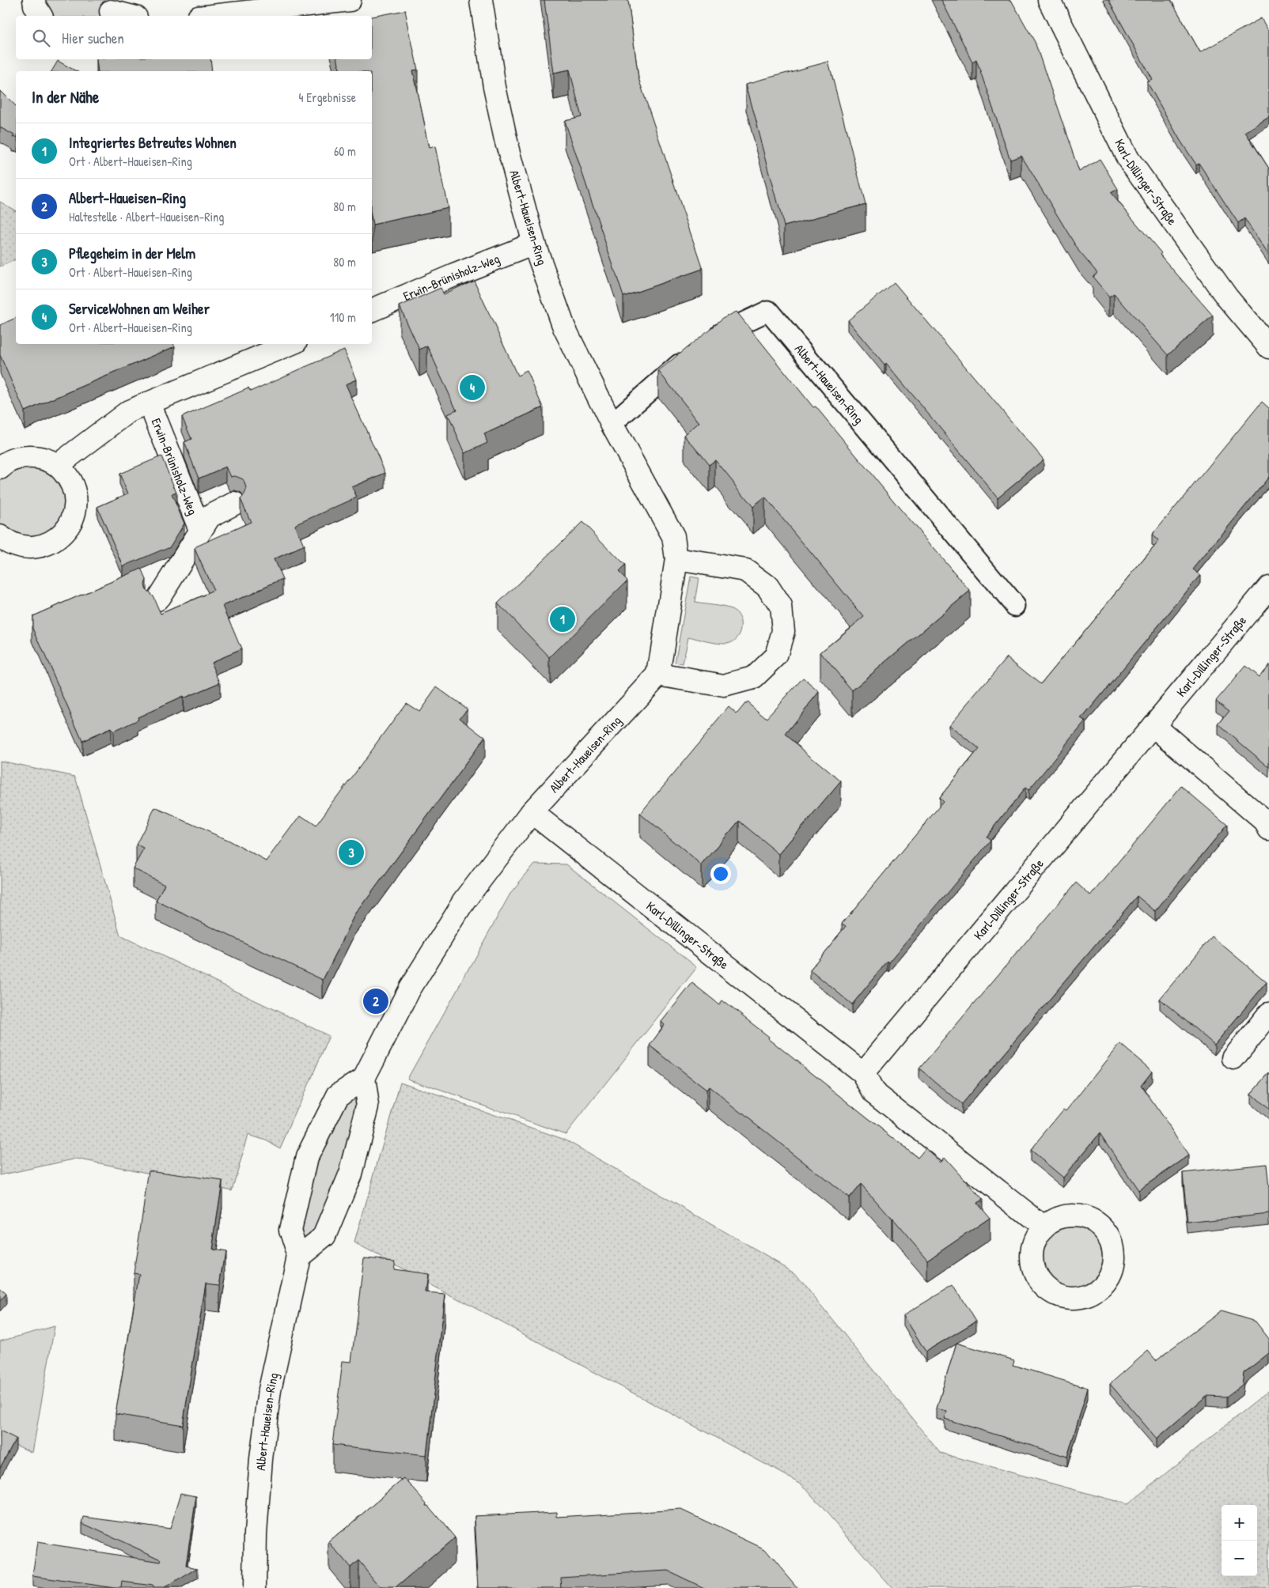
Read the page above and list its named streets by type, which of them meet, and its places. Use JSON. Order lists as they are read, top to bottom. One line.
{"streets":{"street":["Karl-Dillinger-Straße","Albert-Haueisen-Ring","Erwin-Brünisholz-Weg"]},"crossings":[["Karl-Dillinger-Straße","Albert-Haueisen-Ring"],["Albert-Haueisen-Ring","Erwin-Brünisholz-Weg"]],"page":{"search":"Hier suchen","heading":["In der Nähe","4 Ergebnisse"],"list":[{"mark":"1","name":"Integriertes Betreutes Wohnen","note":"Ort · Albert-Haueisen-Ring","value":"60 m"},{"mark":"2","name":"Albert-Haueisen-Ring","note":"Haltestelle · Albert-Haueisen-Ring","value":"80 m"},{"mark":"3","name":"Pflegeheim in der Melm","note":"Ort · Albert-Haueisen-Ring","value":"80 m"},{"mark":"4","name":"ServiceWohnen am Weiher","note":"Ort · Albert-Haueisen-Ring","value":"110 m"}],"pins":["4","1","3","2"],"map_buttons":["+","−"]}}
